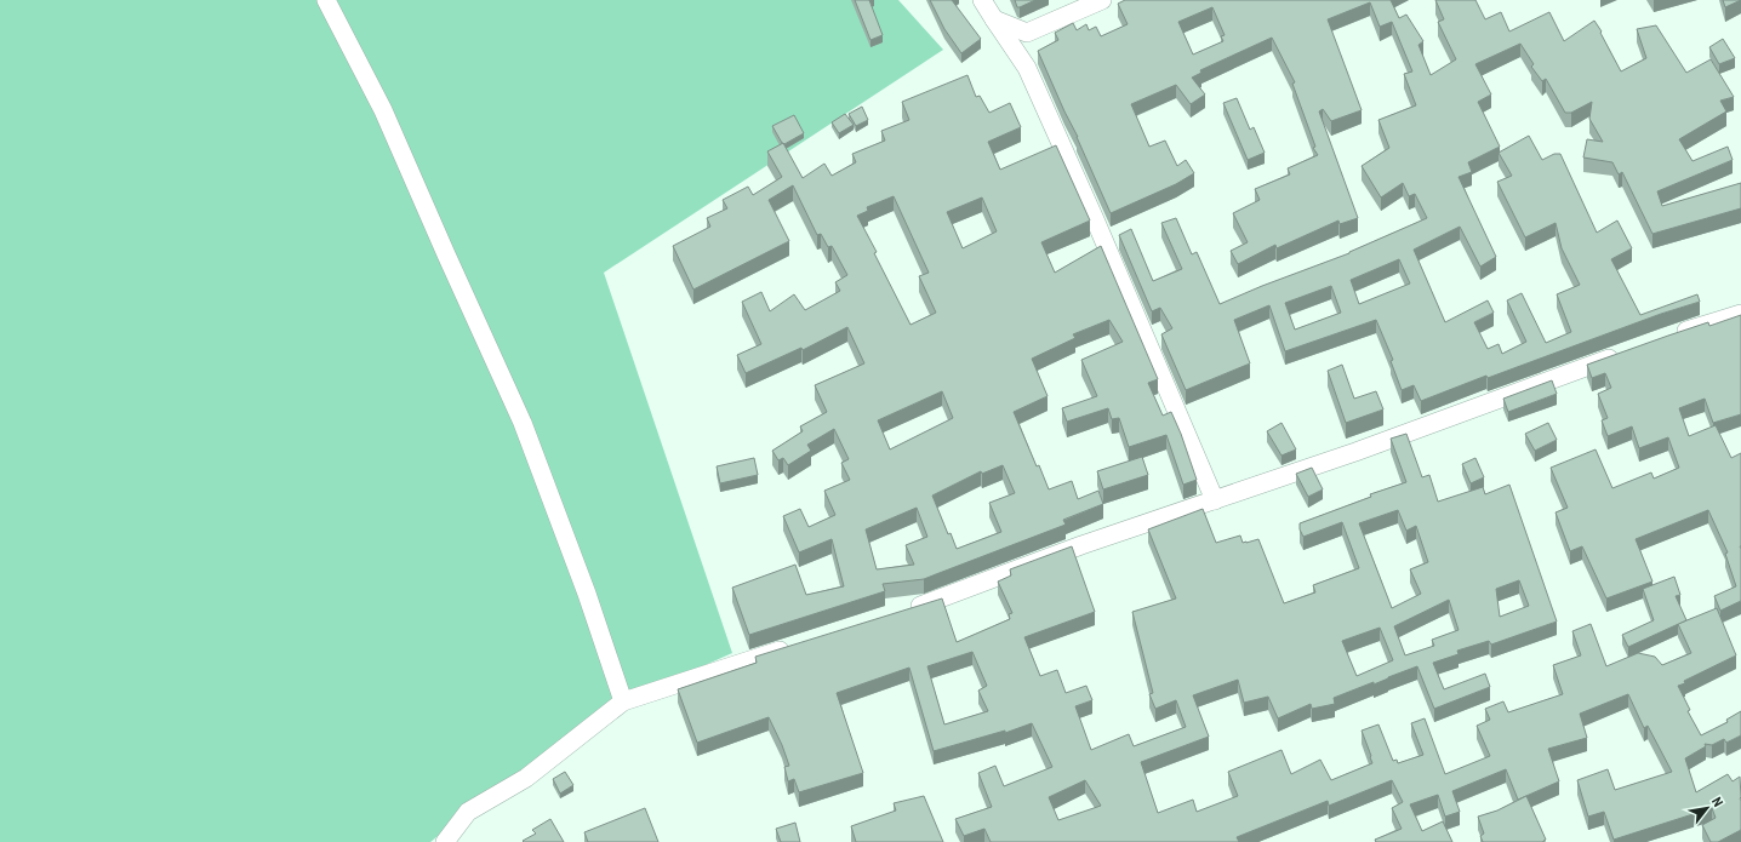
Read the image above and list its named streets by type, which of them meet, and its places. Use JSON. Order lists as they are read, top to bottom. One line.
{"north":"top right"}
